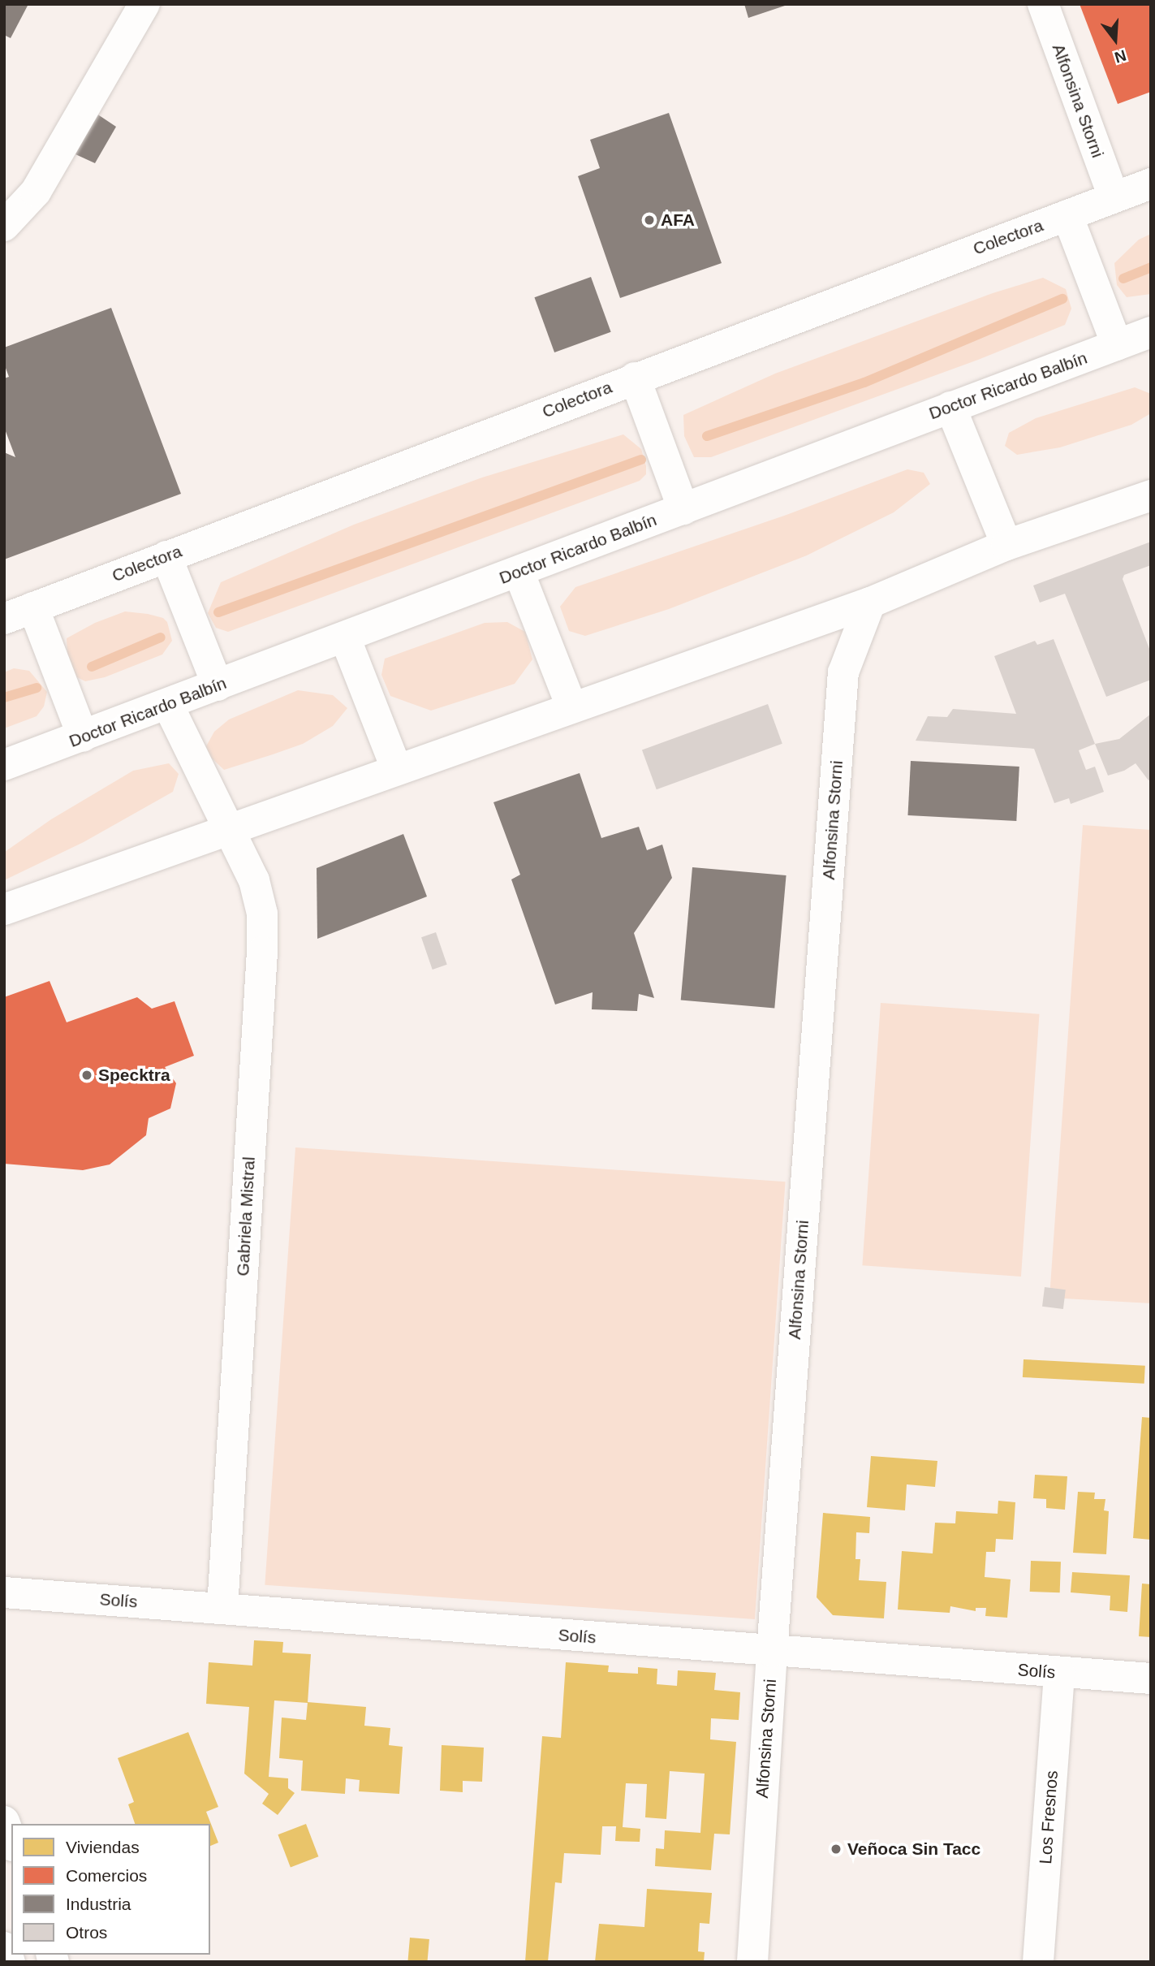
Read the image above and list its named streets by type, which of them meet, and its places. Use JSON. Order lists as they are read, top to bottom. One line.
{"streets":{"street":["Alfonsina Storni","Colectora","Doctor Ricardo Balbín","Gabriela Mistral","Solís","Los Fresnos"]},"crossings":[["Alfonsina Storni","Colectora"],["Alfonsina Storni","Solís"],["Doctor Ricardo Balbín","Gabriela Mistral"],["Gabriela Mistral","Solís"],["Solís","Los Fresnos"]],"places":["AFA","Specktra","Veñoca Sin Tacc"],"legend":["Viviendas","Comercios","Industria","Otros"],"north":"bottom"}
